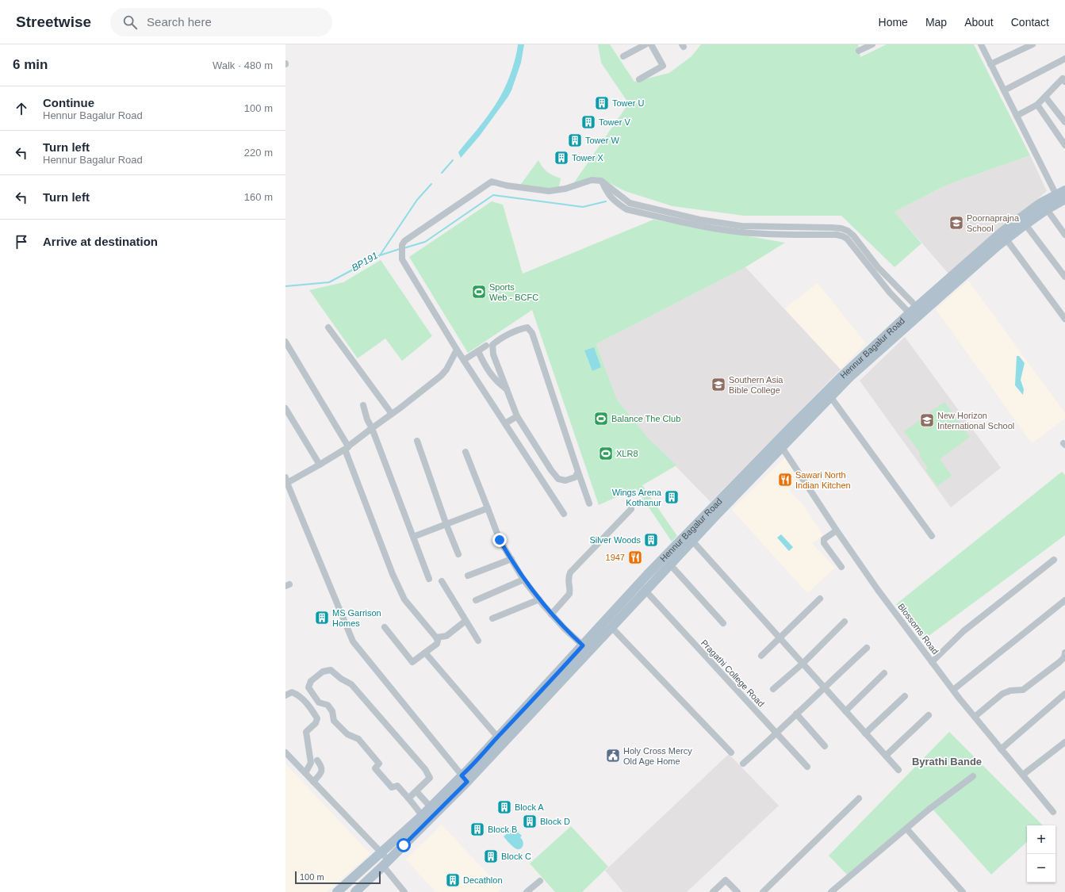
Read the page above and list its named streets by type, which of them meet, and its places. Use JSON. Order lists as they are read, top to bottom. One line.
{"streets":{"main road":["Hennur Bagalur Road"],"street":["Blossoms Road","Pragathi College Road"]},"crossings":[["Hennur Bagalur Road","Blossoms Road"],["Hennur Bagalur Road","Pragathi College Road"]],"districts":["Byrathi Bande"],"water":["BP191"],"places":{"building":["Tower U","Tower V","Tower W","Tower X","Wings Arena Kothanur","Silver Woods","MS Garrison Homes","Block A","Block D","Block B","Block C","Decathlon"],"school or university":["Poornaprajna School","Southern Asia Bible College","New Horizon International School"],"sports":["Sports Web - BCFC","Balance The Club","XLR8"],"restaurant":["Sawari North Indian Kitchen","1947"],"public building":["Holy Cross Mercy Old Age Home"]},"scale_bar":"100 m","page":{"header":"Streetwise","search":"Search here","nav":["Home","Map","About","Contact"],"heading":["6 min","Walk · 480 m"],"list":[["Continue","Hennur Bagalur Road","100 m"],["Turn left","Hennur Bagalur Road","220 m"],["Turn left","160 m"],"Arrive at destination"],"map_buttons":["+","−"],"scale":"100 m"}}
